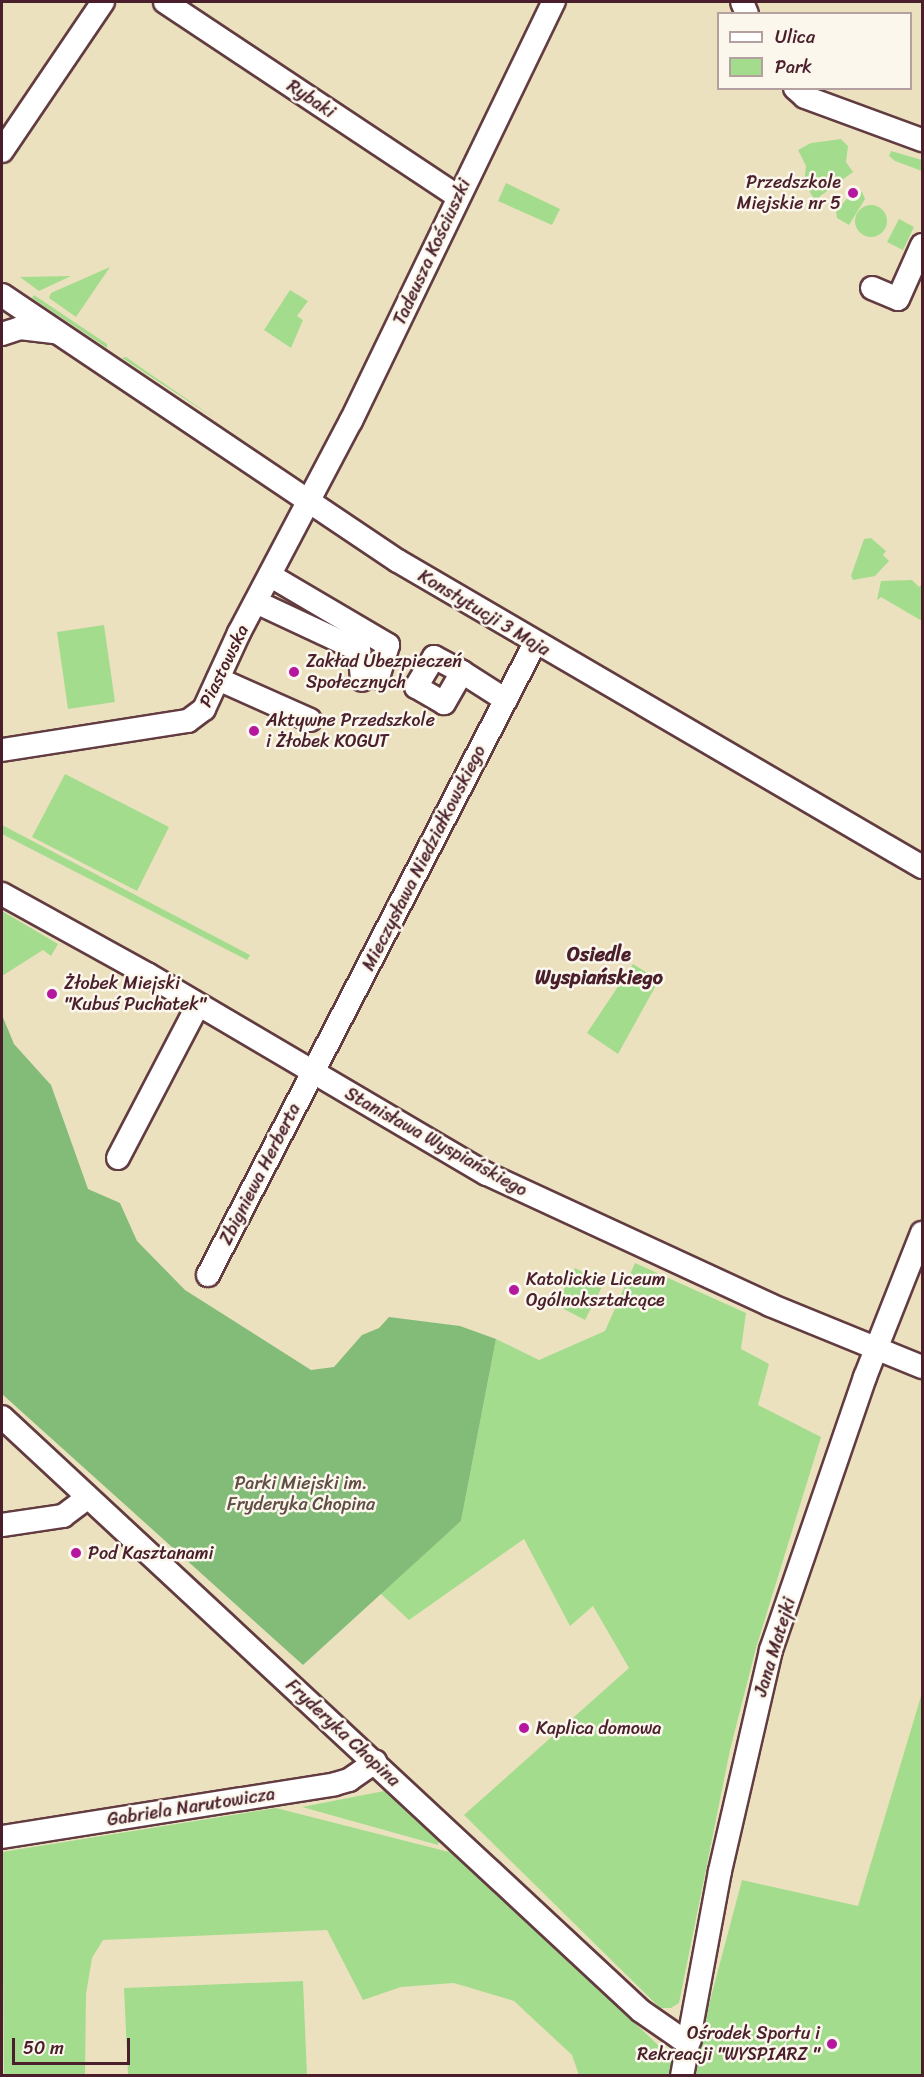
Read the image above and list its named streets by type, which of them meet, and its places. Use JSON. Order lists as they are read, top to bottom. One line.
{"streets":{"street":["Rybaki","Tadeusza Kościuszki","Konstytucji 3 Maja","Piastowska","Mieczysława Niedziałkowskiego","Stanisława Wyspiańskiego","Zbigniewa Herberta","Jana Matejki","Fryderyka Chopina","Gabriela Narutowicza"]},"crossings":[["Rybaki","Tadeusza Kościuszki"],["Tadeusza Kościuszki","Konstytucji 3 Maja"],["Tadeusza Kościuszki","Piastowska"],["Konstytucji 3 Maja","Piastowska"],["Konstytucji 3 Maja","Mieczysława Niedziałkowskiego"],["Mieczysława Niedziałkowskiego","Stanisława Wyspiańskiego"],["Mieczysława Niedziałkowskiego","Zbigniewa Herberta"],["Stanisława Wyspiańskiego","Zbigniewa Herberta"],["Stanisława Wyspiańskiego","Jana Matejki"],["Jana Matejki","Fryderyka Chopina"],["Fryderyka Chopina","Gabriela Narutowicza"]],"districts":["Osiedle Wyspiańskiego"],"parks":["Parki Miejski im. Fryderyka Chopina"],"places":["Przedszkole Miejskie nr 5","Zakład Ubezpieczeń Społecznych","Aktywne Przedszkole i Żłobek KOGUT","Żłobek Miejski \"Kubuś Puchatek\"","Katolickie Liceum Ogólnokształcące","Pod Kasztanami","Kaplica domowa","Ośrodek Sportu i Rekreacji \"WYSPIARZ \""],"legend":["Ulica","Park"],"scale_bar":"50 m"}
